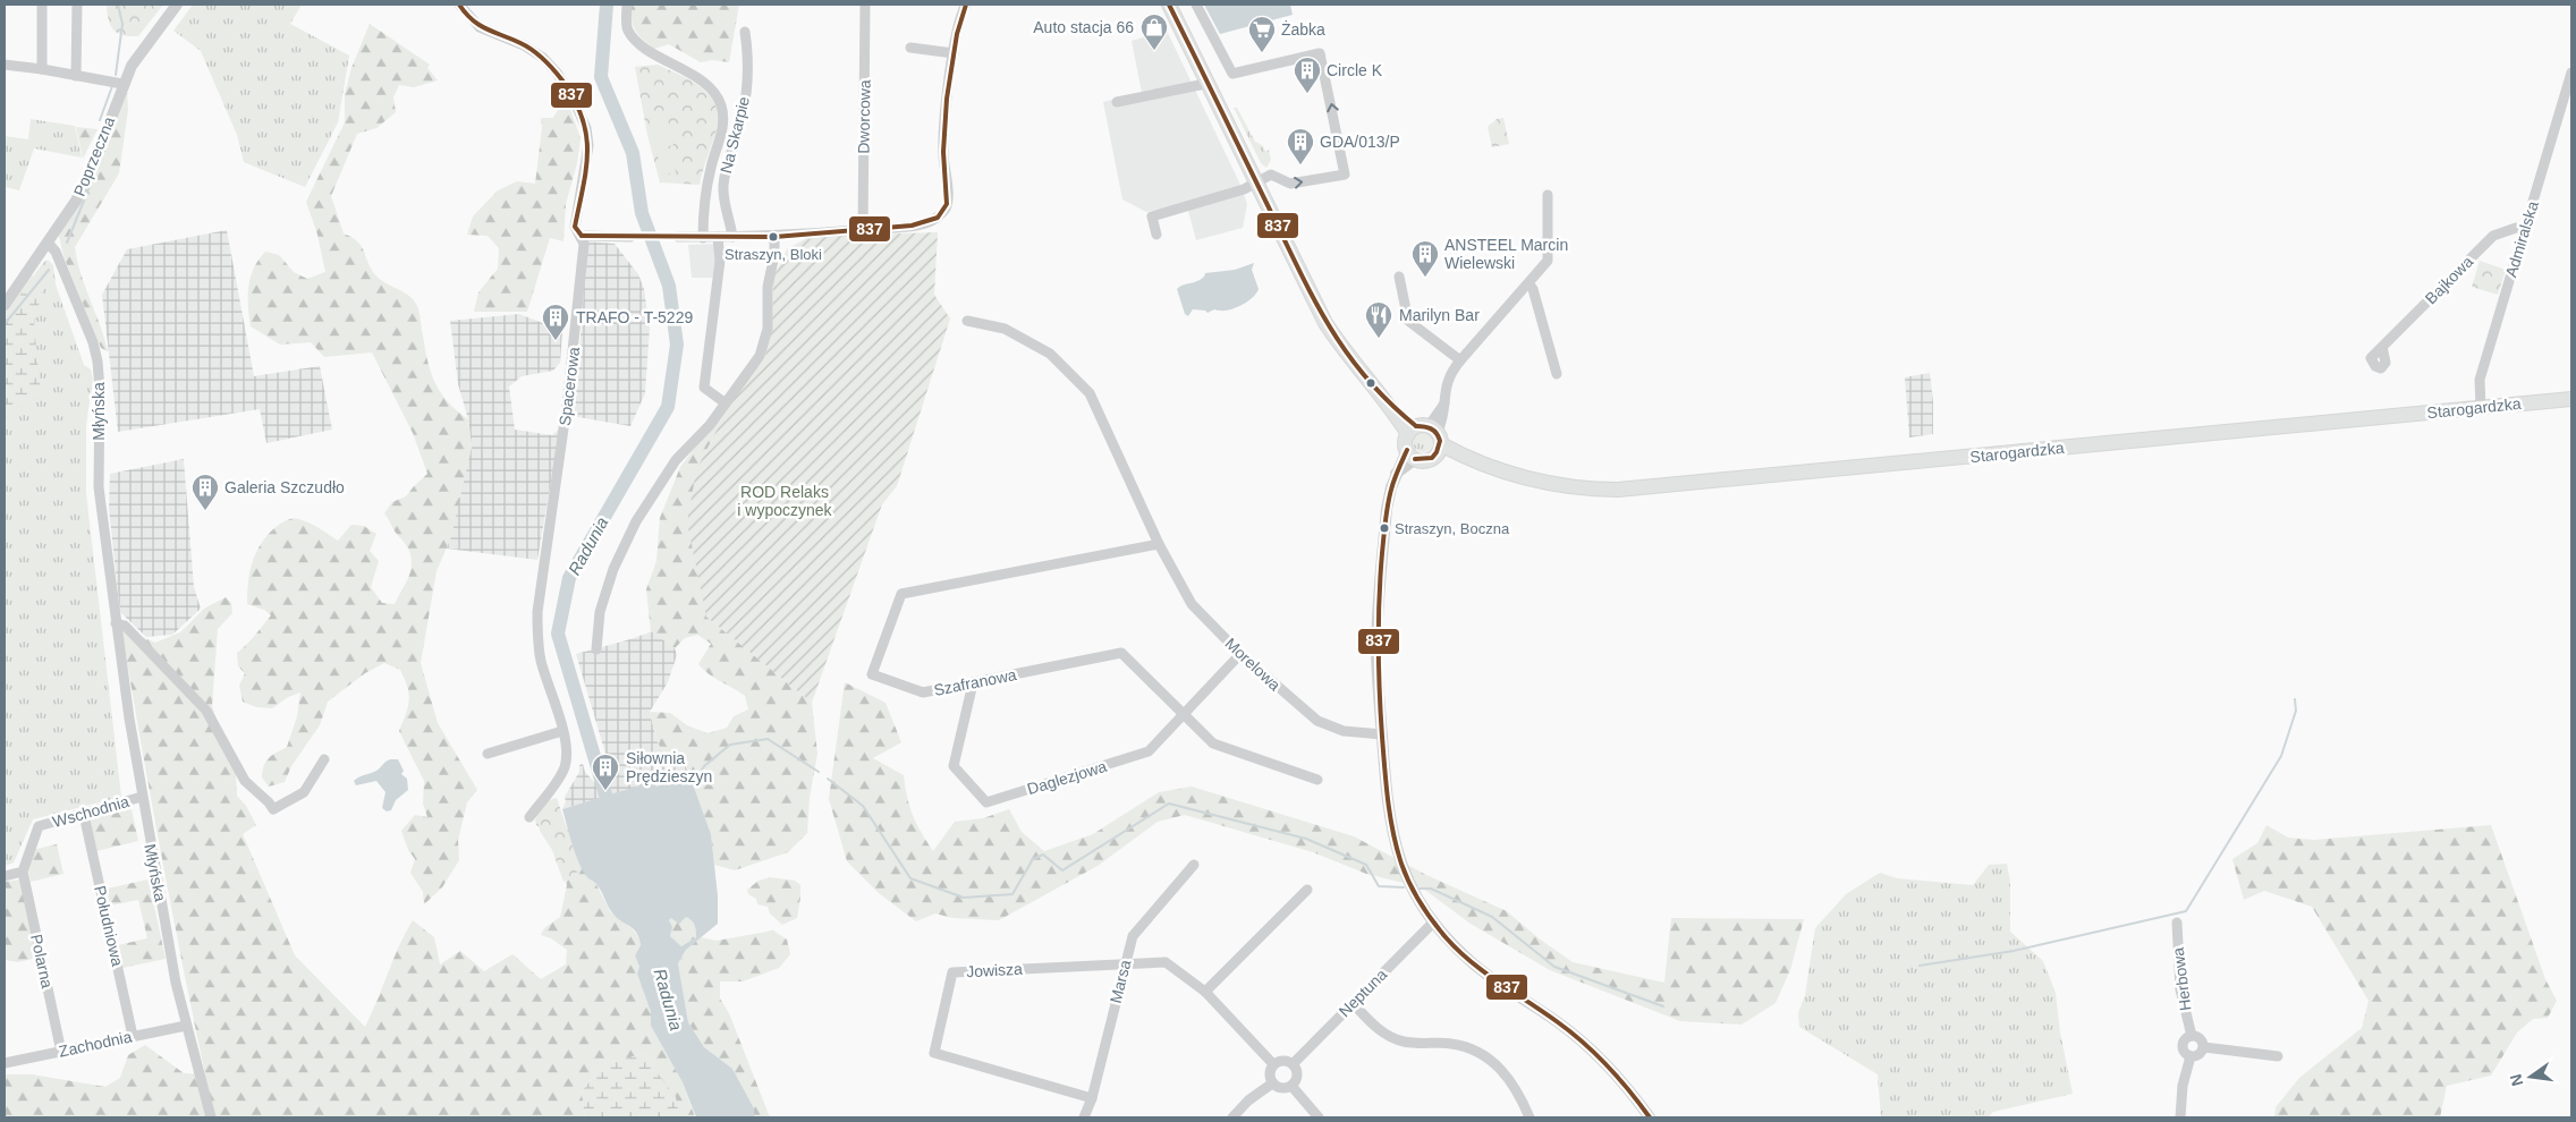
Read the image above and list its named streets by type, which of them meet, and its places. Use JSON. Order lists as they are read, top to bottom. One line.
{"streets":{"main road":["Starogardzka"],"street":["Dworcowa","Na Skarpie","Poprzeczna","Admiralska","Bajkowa","Spacerowa","Młyńska","Morelowa","Szafranowa","Daglezjowa","Wschodnia","Południowa","Polarna","Jowisza","Herbowa","Marsa","Neptuna","Zachodnia"]},"crossings":[["Poprzeczna","Młyńska"],["Admiralska","Bajkowa"],["Admiralska","Starogardzka"],["Młyńska","Wschodnia"],["Młyńska","Zachodnia"],["Morelowa","Szafranowa"],["Morelowa","Daglezjowa"],["Szafranowa","Daglezjowa"],["Wschodnia","Południowa"],["Wschodnia","Polarna"],["Południowa","Zachodnia"],["Polarna","Zachodnia"],["Jowisza","Marsa"],["Jowisza","Neptuna"]],"water":["Radunia"],"parks":["ROD Relaks i wypoczynek"],"places":{"shop":["Auto stacja 66"],"supermarket":["Żabka"],"building":["Circle K","GDA/013/P","ANSTEEL Marcin Wielewski","TRAFO - T-5229","Galeria Szczudło","Siłownia Prędzieszyn"],"other":["Straszyn, Bloki","Straszyn, Boczna"],"restaurant":["Marilyn Bar"]},"lines":["transit line 837"],"north":"left"}
